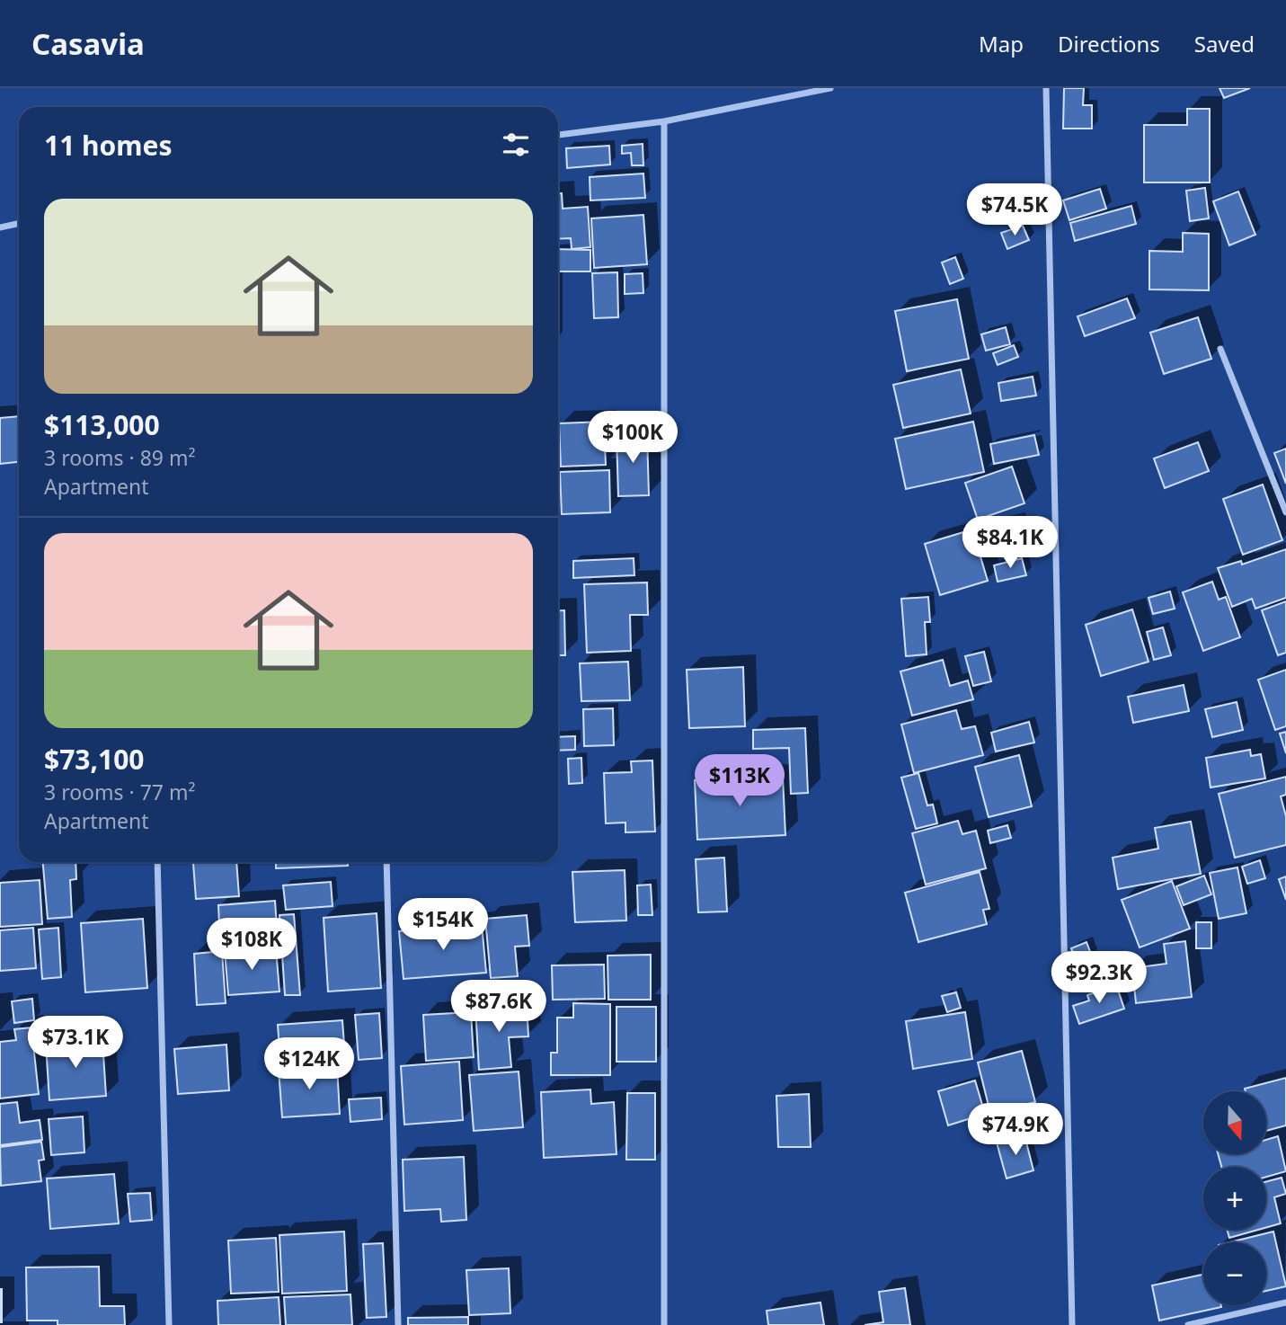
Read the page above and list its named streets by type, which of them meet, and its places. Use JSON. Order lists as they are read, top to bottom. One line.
{"north":"bottom","page":{"header":"Casavia","nav":["Map","Directions","Saved"],"heading":"11 homes","list":[{"name":"$113,000","note":"3 rooms · 89 m² · Apartment"},{"name":"$73,100","note":"3 rooms · 77 m² · Apartment"}],"price":["$74.5K","$100K","$84.1K","$113K","$154K","$108K","$92.3K","$87.6K","$73.1K","$124K","$74.9K"],"map_buttons":["+","−"]}}
